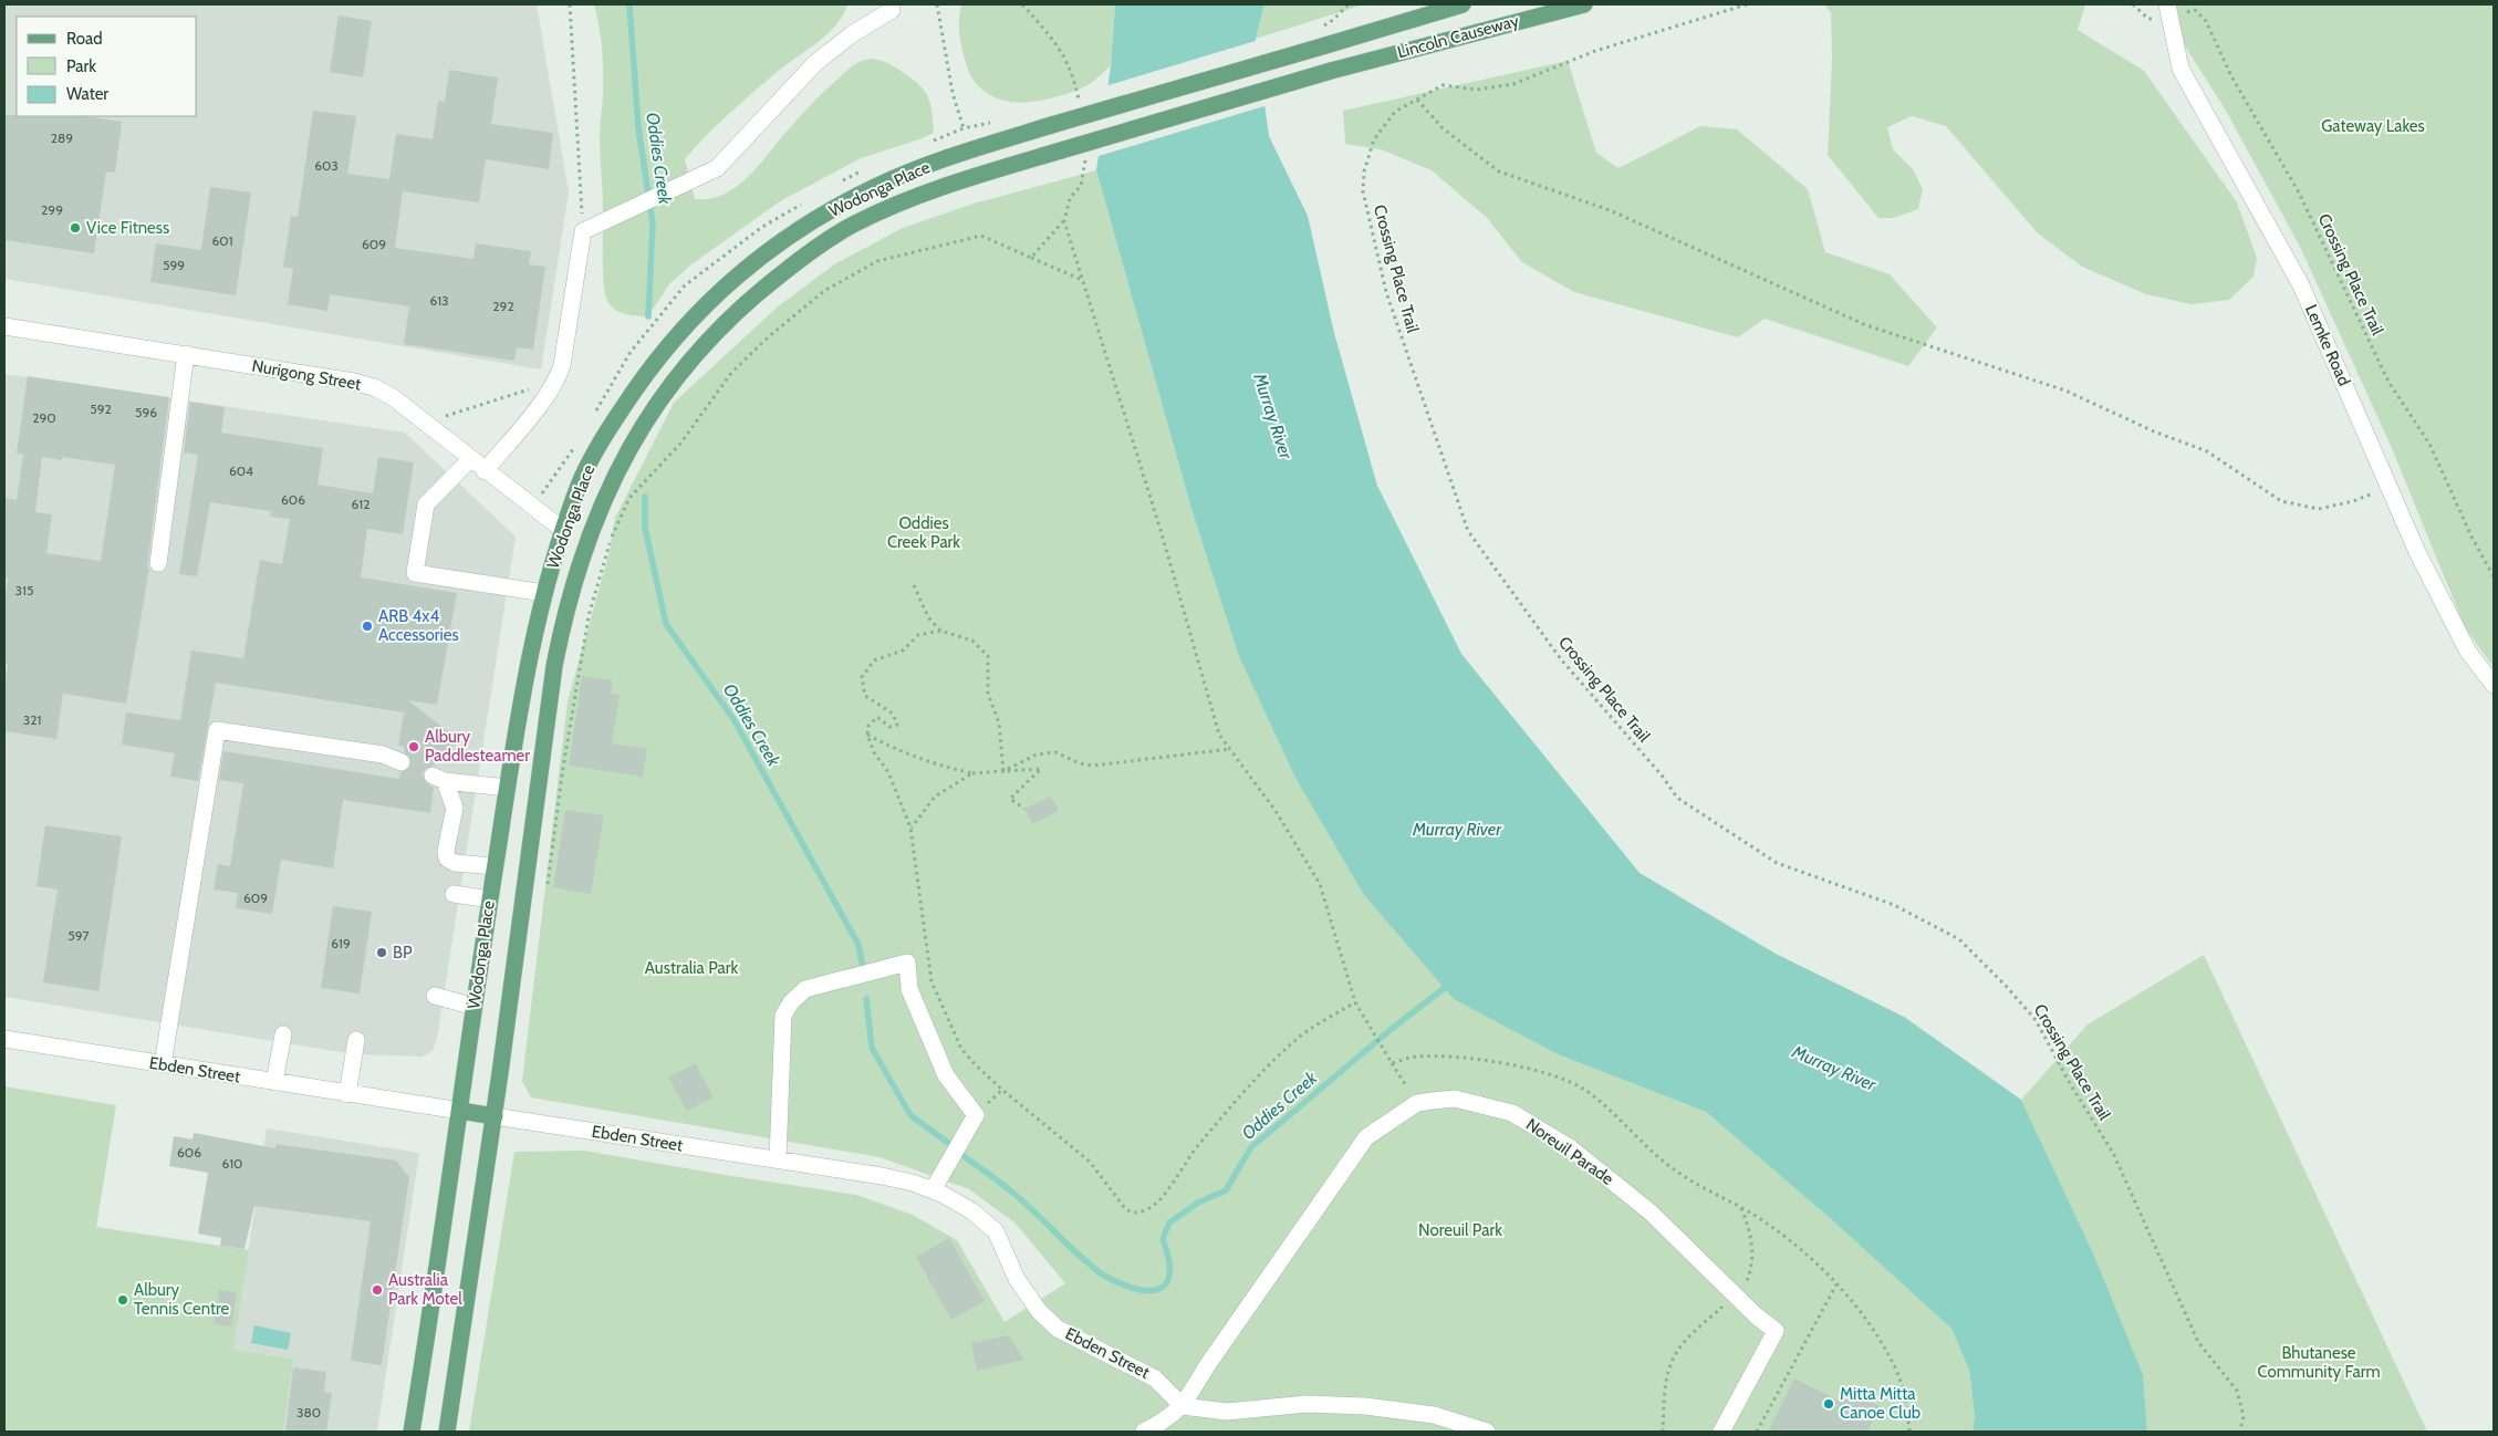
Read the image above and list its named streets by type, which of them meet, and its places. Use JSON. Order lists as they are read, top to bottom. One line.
{"streets":{"main road":["Lincoln Causeway","Wodonga Place","Ebden Street"],"street":["Lemke Road","Nurigong Street","Noreuil Parade"],"path":["Crossing Place Trail"]},"crossings":[["Lincoln Causeway","Wodonga Place"],["Wodonga Place","Nurigong Street"],["Wodonga Place","Ebden Street"],["Crossing Place Trail","Lemke Road"],["Ebden Street","Noreuil Parade"]],"water":["Oddies Creek","Murray River"],"parks":["Gateway Lakes","Oddies Creek Park","Australia Park","Noreuil Park","Bhutanese Community Farm"],"places":["Vice Fitness","ARB 4x4 Accessories","Albury Paddlesteamer","BP","Australia Park Motel","Albury Tennis Centre","Mitta Mitta Canoe Club"],"house_numbers":["289","603","299","601","609","599","613","292","592","596","290","604","606","612","315","321","609","597","619","606","610","380"],"legend":["Road","Park","Water"]}
